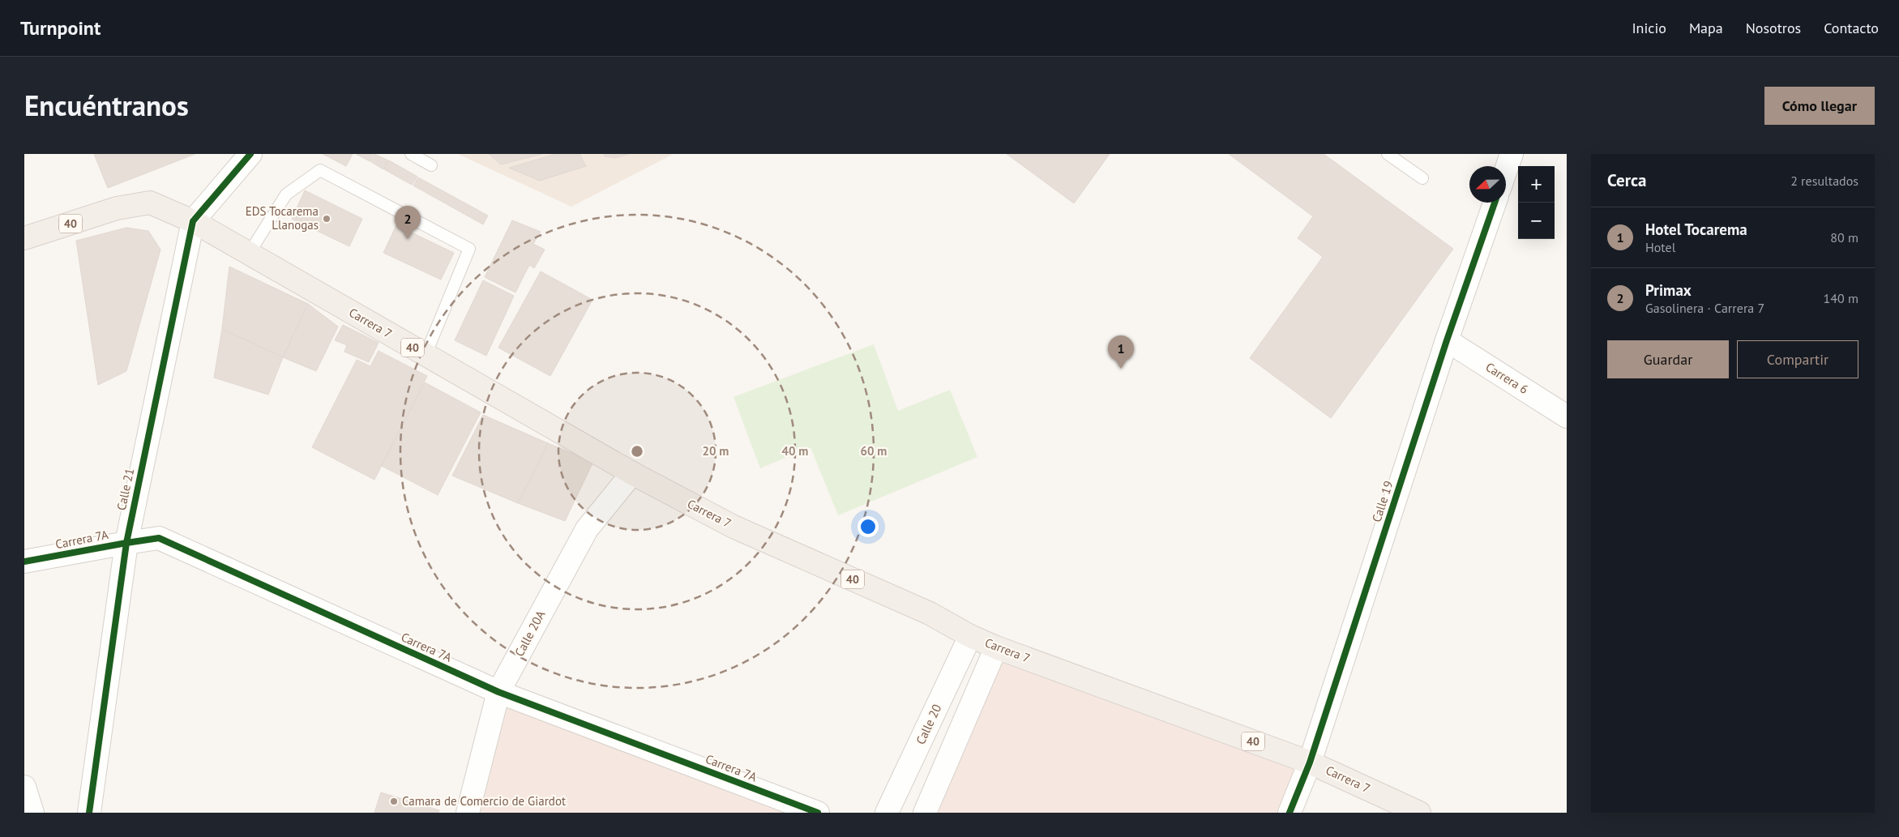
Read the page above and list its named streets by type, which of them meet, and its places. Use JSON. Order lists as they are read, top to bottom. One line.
{"streets":{"main road":["40","Carrera 7"],"street":["Carrera 6","Calle 21","Calle 19","Carrera 7A","Calle 20A","Calle 20"]},"crossings":[["Carrera 7","Calle 21"],["Carrera 7","Calle 19"],["Carrera 7","Calle 20A"],["Carrera 7","Calle 20"],["Carrera 6","Calle 19"],["Calle 21","Carrera 7A"],["Carrera 7A","Calle 20A"]],"places":["EDS Tocarema Llanogas","Camara de Comercio de Giardot"],"north":"left","page":{"header":"Turnpoint","nav":["Inicio","Mapa","Nosotros","Contacto"],"title":"Encuéntranos","buttons":["Cómo llegar",["Guardar","Compartir"]],"heading":["Cerca","2 resultados"],"map_buttons":["+","−"],"pins":["2","1"],"list":[{"mark":"1","name":"Hotel Tocarema","note":"Hotel","value":"80 m"},{"mark":"2","name":"Primax","note":"Gasolinera · Carrera 7","value":"140 m"}]},"rings":["20 m","40 m","60 m"]}
